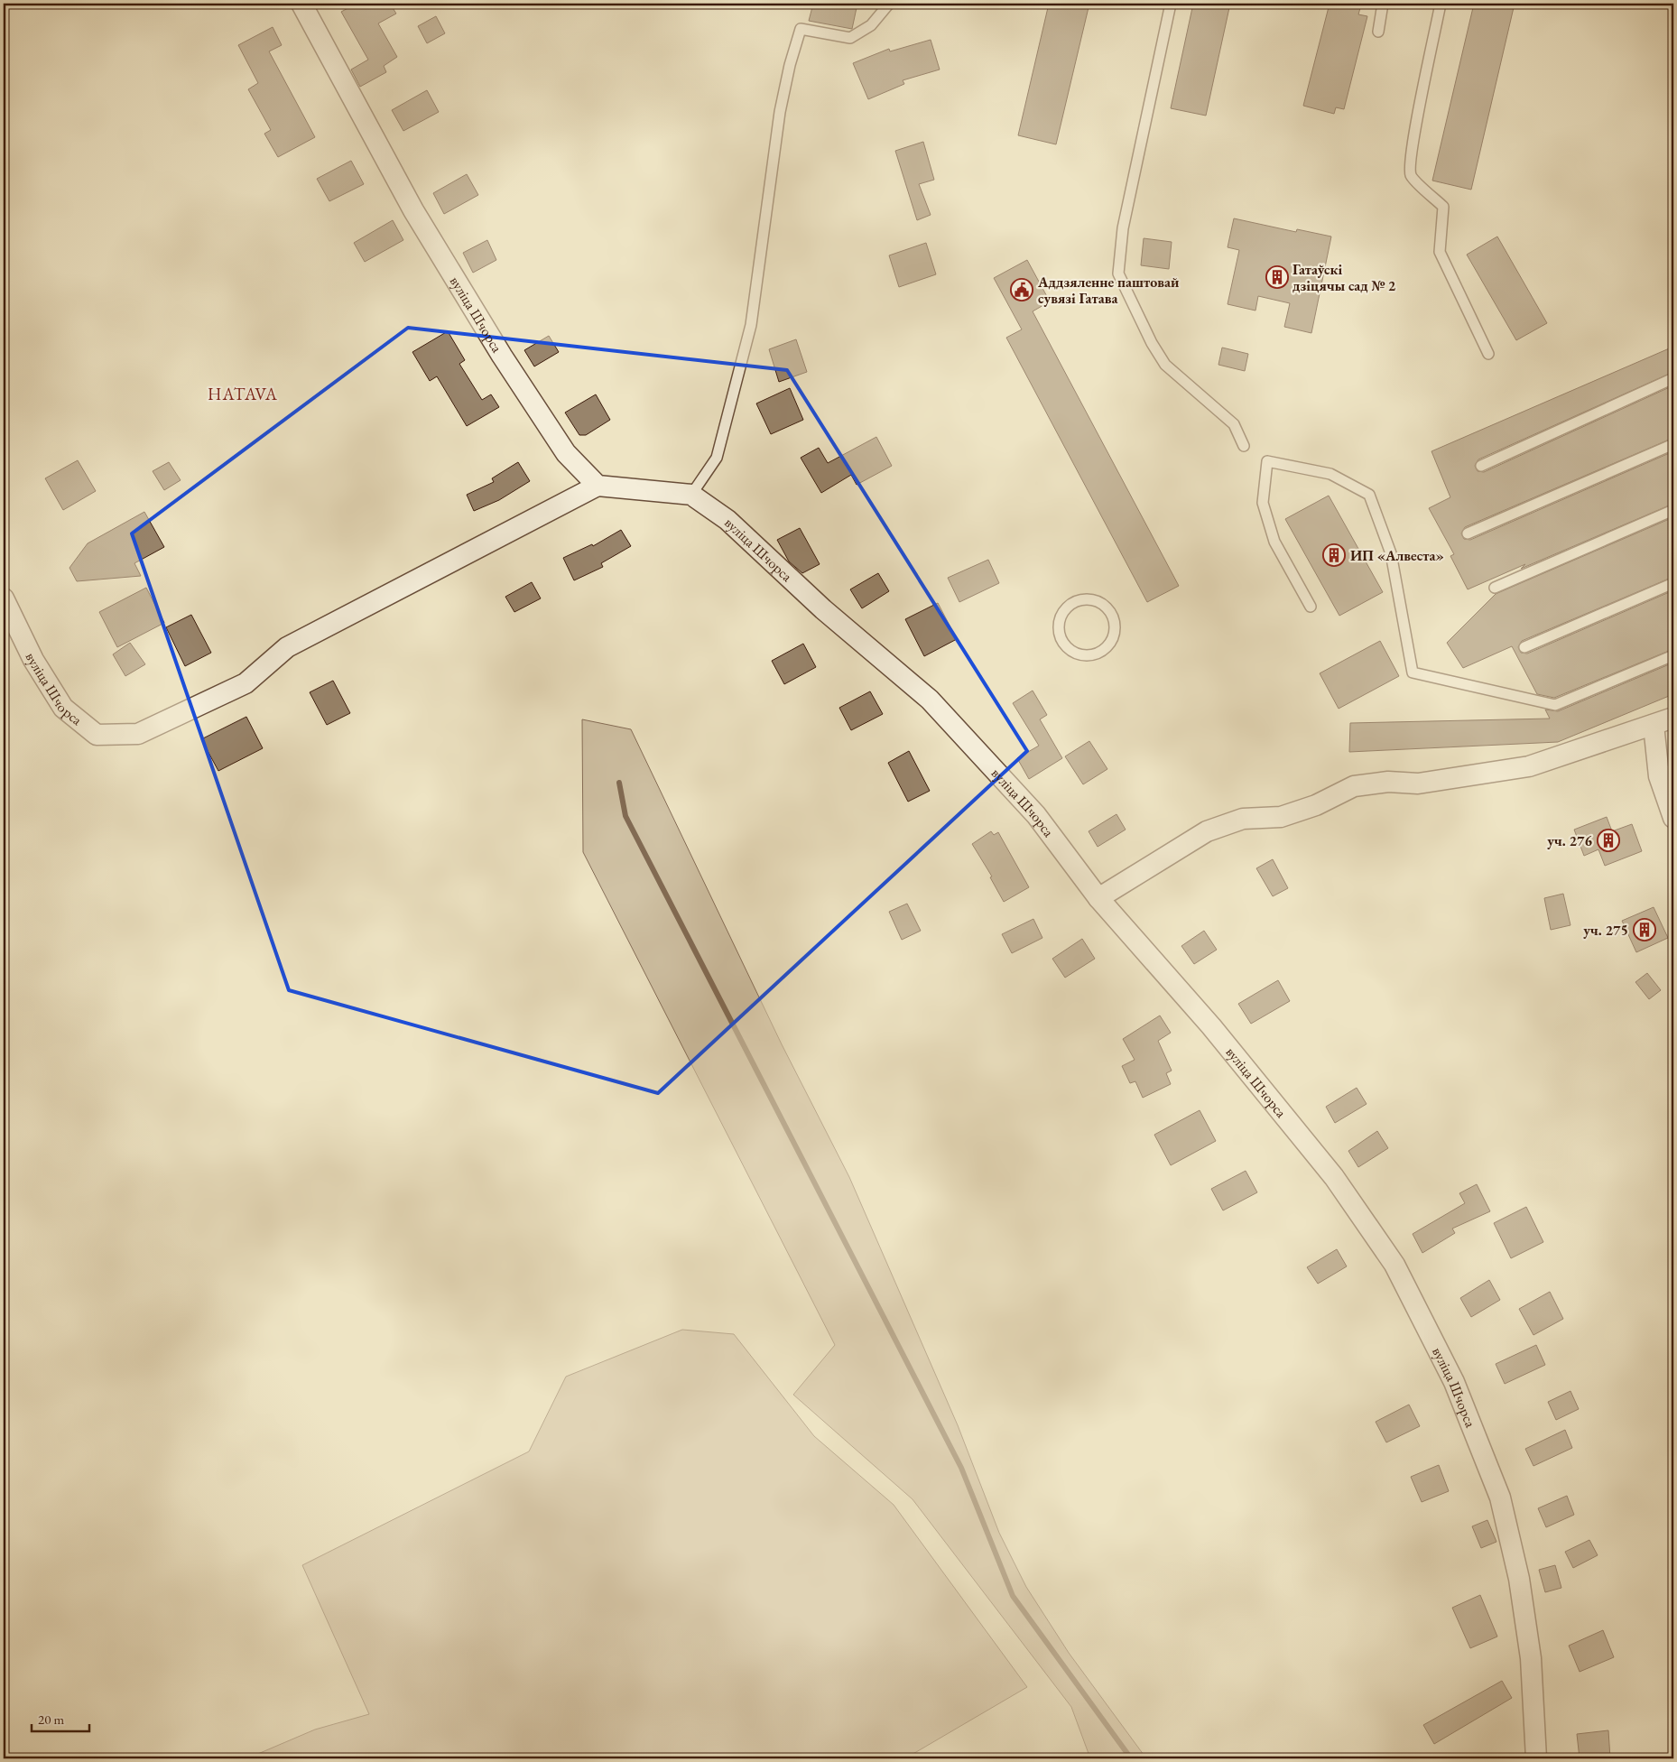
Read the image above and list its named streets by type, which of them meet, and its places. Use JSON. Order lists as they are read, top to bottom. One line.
{"streets":{"street":["вуліца Шчорса"]},"districts":["HATAVA"],"places":{"building":["Гатаўскі дзіцячы сад № 2","ИП «Алвеста»","уч. 276","уч. 275"],"public building":["Аддзяленне паштовай сувязі Гатава"]},"scale_bar":"20 m"}
